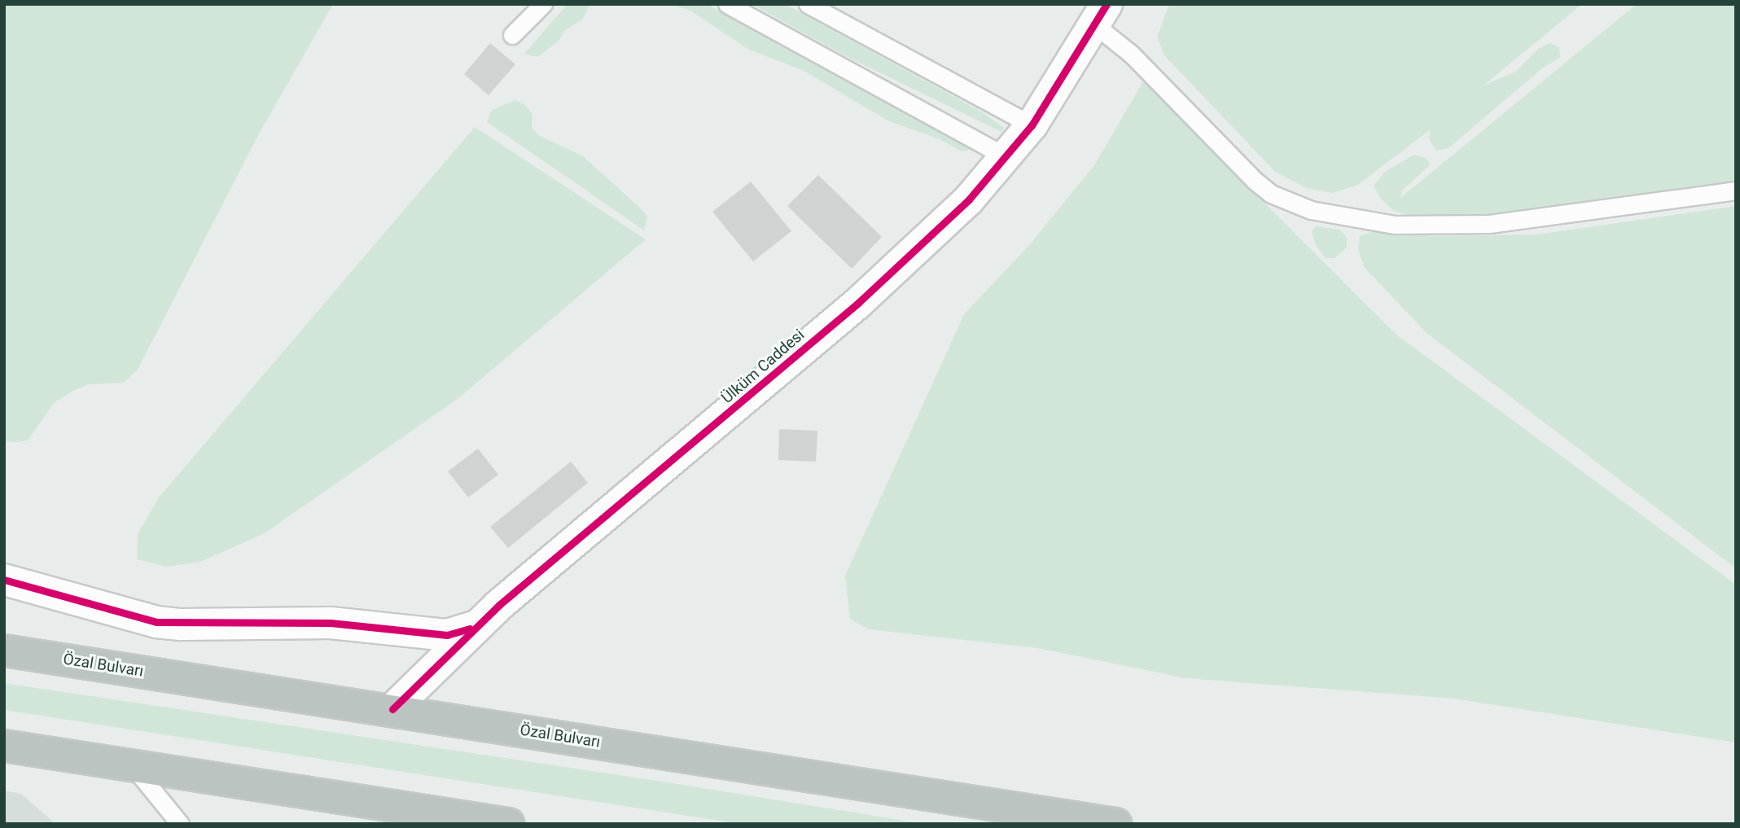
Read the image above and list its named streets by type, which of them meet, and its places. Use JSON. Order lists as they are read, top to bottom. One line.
{"streets":{"highway":["Özal Bulvarı"],"street":["Ülküm Caddesi"]},"crossings":[["Ülküm Caddesi","Özal Bulvarı"]]}
